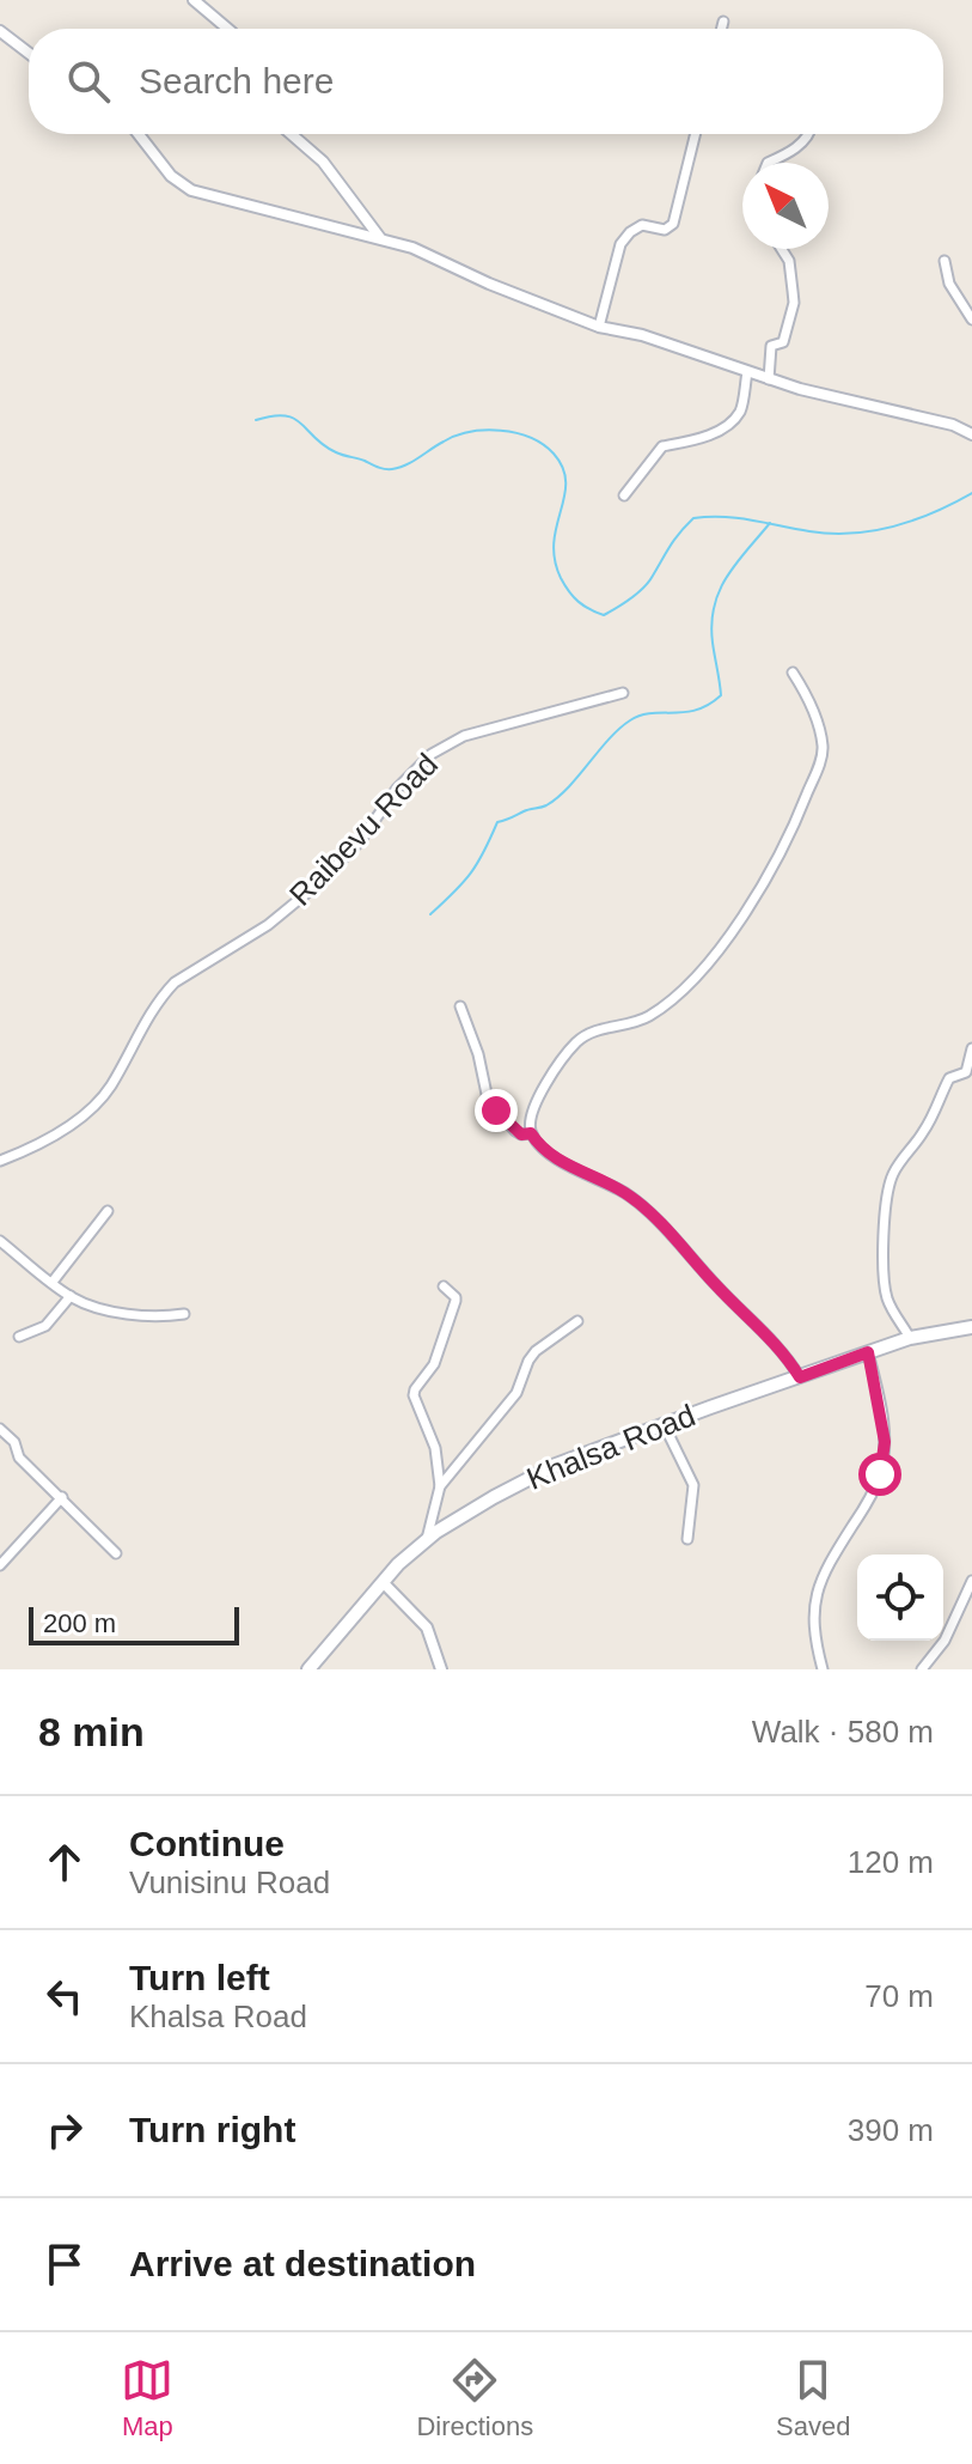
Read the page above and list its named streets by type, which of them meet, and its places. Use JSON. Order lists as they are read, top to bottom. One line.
{"streets":{"main road":["Khalsa Road"],"street":["Raibevu Road"]},"scale_bar":"200 m","north":"top left","page":{"search":"Search here","scale":"200 m","heading":["8 min","Walk · 580 m"],"list":[["Continue","Vunisinu Road","120 m"],["Turn left","Khalsa Road","70 m"],["Turn right","390 m"],"Arrive at destination"],"nav":["Map","Directions","Saved"]}}
